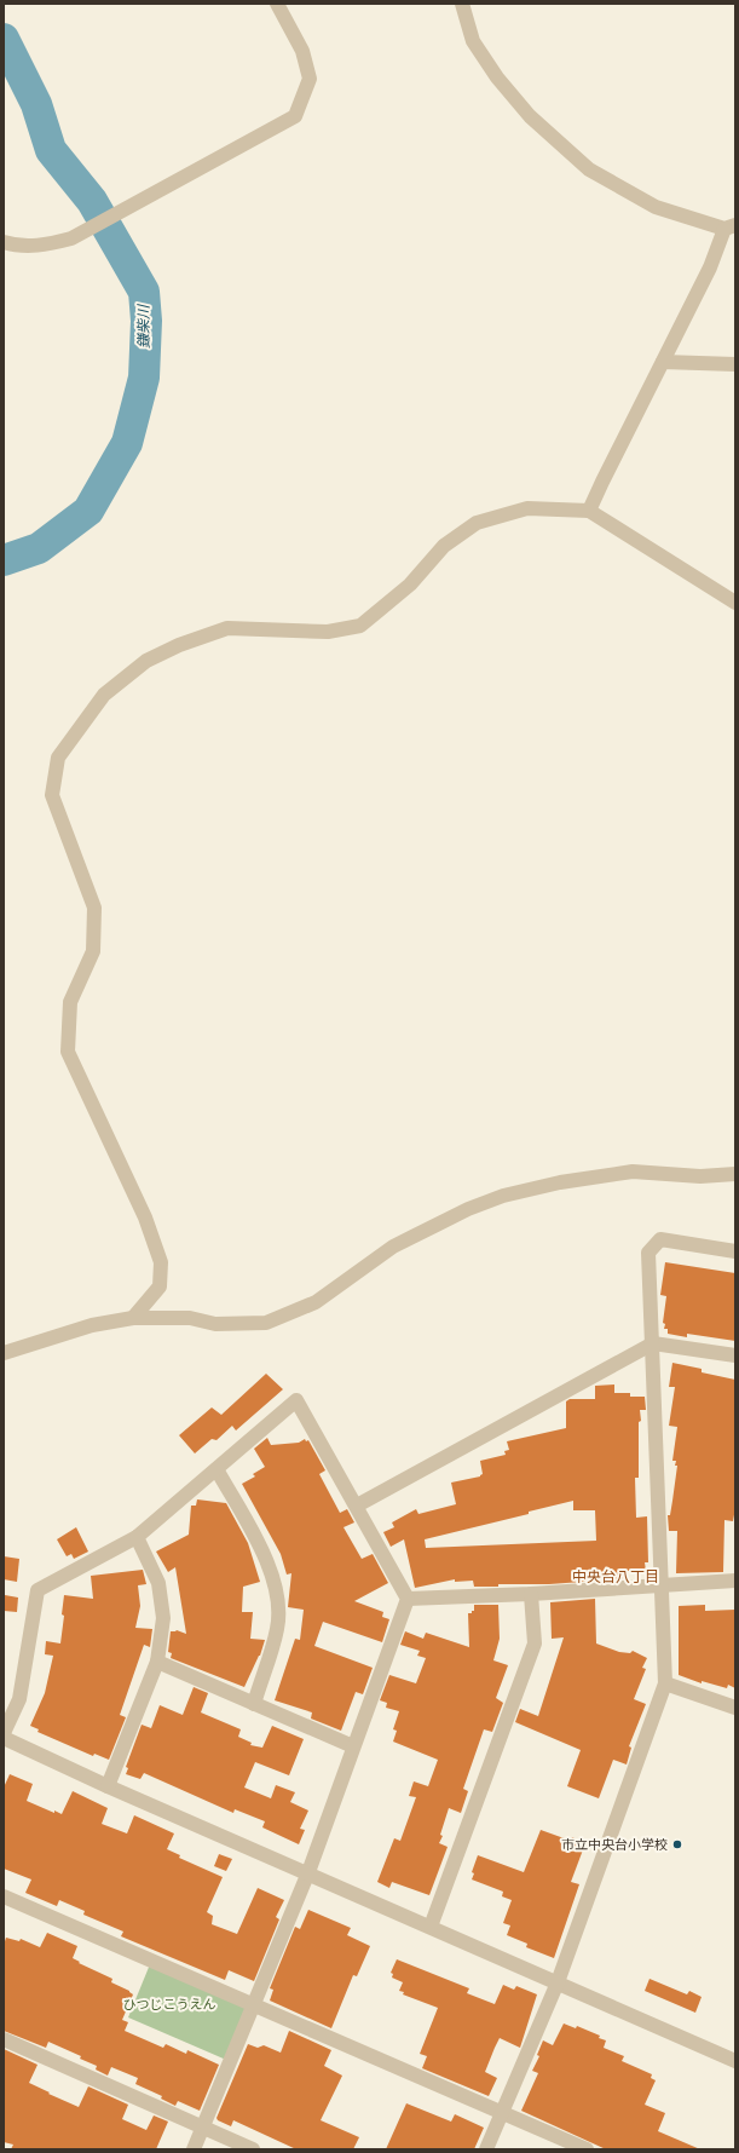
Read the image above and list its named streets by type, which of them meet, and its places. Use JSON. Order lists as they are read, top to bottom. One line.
{"districts":["中央台八丁目"],"water":["鎌柴川"],"parks":["ひつじこうえん"],"places":["市立中央台小学校"]}
